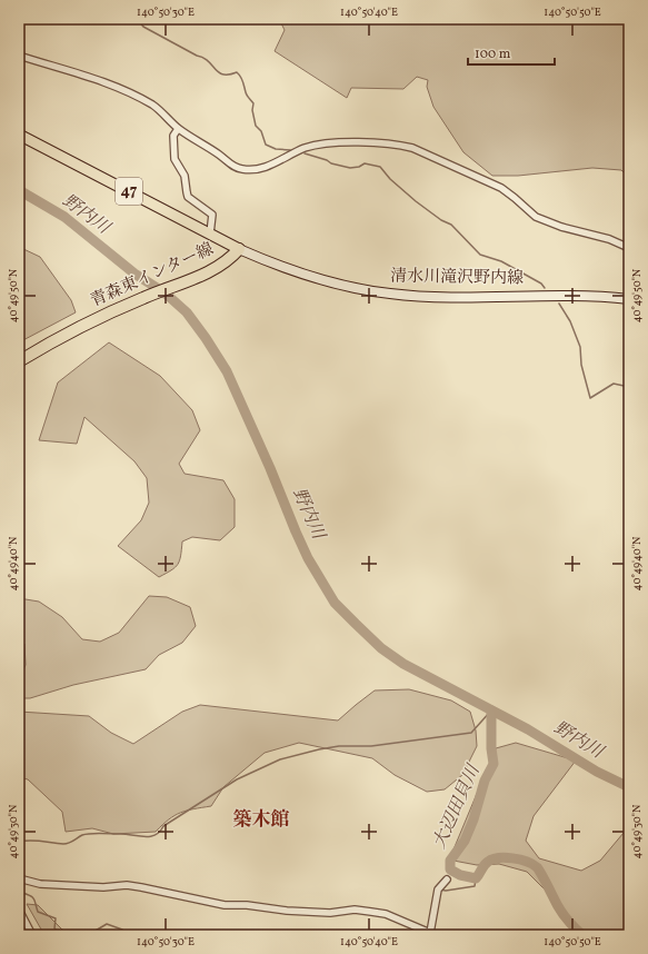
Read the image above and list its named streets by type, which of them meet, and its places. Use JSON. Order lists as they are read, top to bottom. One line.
{"streets":{"highway":["青森東インター線"],"main road":["47","清水川滝沢野内線"]},"crossings":[["青森東インター線","清水川滝沢野内線"]],"districts":["築木館"],"water":["野内川","大辺田貝川"],"scale_bar":"100 m","coordinates":["140°50'30\"E","140°50'40\"E","140°50'50\"E","40°49'50\"N","40°49'40\"N","40°49'30\"N"]}
